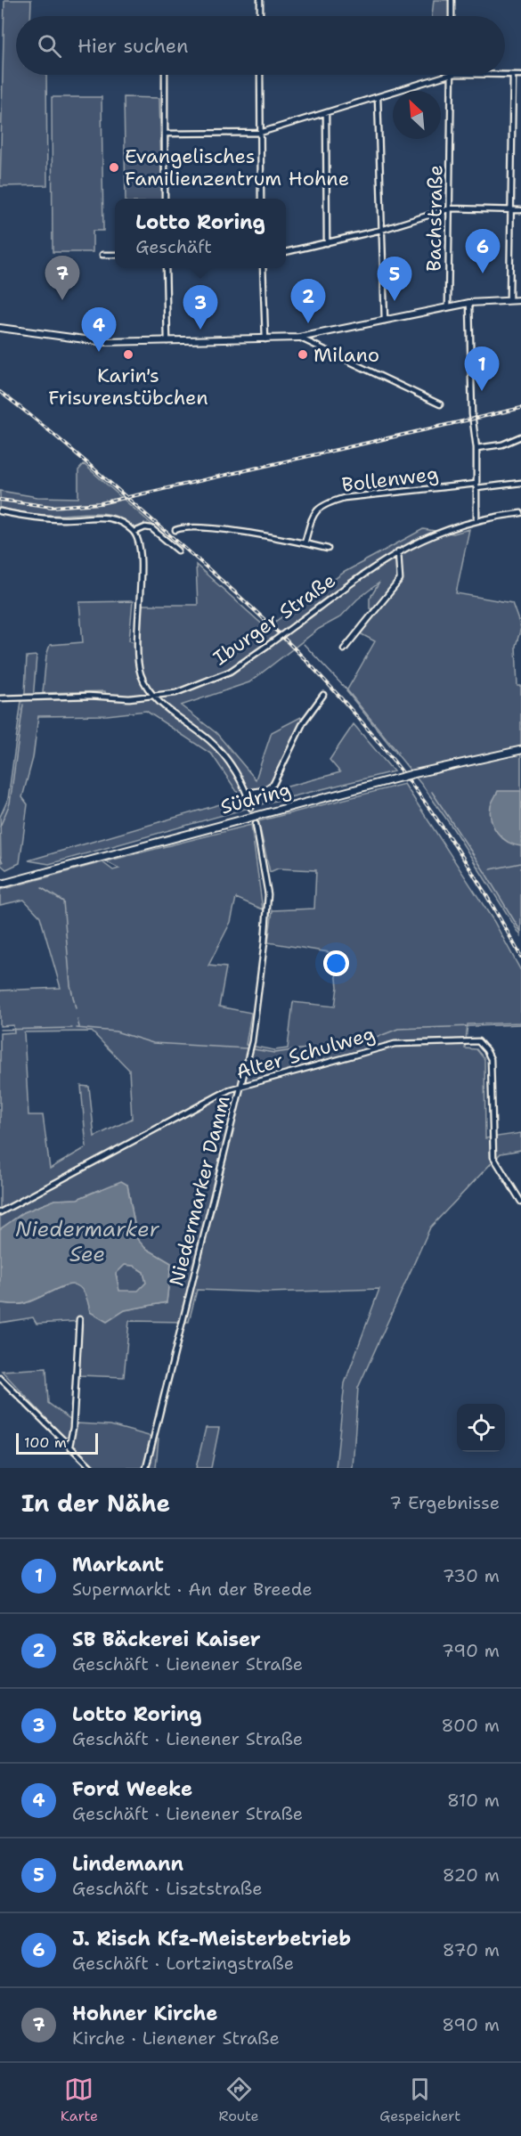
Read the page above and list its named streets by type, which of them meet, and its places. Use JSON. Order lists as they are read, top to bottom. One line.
{"streets":{"main road":["Südring"],"street":["Bachstraße","Bollenweg","Iburger Straße","Alter Schulweg","Niedermarker Damm"]},"crossings":[["Alter Schulweg","Niedermarker Damm"]],"water":["Niedermarker See"],"places":["Evangelisches Familienzentrum Hohne","Karin's Frisurenstübchen","Milano"],"scale_bar":"100 m","north":"top left","page":{"search":"Hier suchen","popup":["Lotto Roring","Geschäft"],"pins":["6","7","5","2","3","4","1"],"scale":"100 m","heading":["In der Nähe","7 Ergebnisse"],"list":[{"mark":"1","name":"Markant","note":"Supermarkt · An der Breede","value":"730 m"},{"mark":"2","name":"SB Bäckerei Kaiser","note":"Geschäft · Lienener Straße","value":"790 m"},{"mark":"3","name":"Lotto Roring","note":"Geschäft · Lienener Straße","value":"800 m"},{"mark":"4","name":"Ford Weeke","note":"Geschäft · Lienener Straße","value":"810 m"},{"mark":"5","name":"Lindemann","note":"Geschäft · Lisztstraße","value":"820 m"},{"mark":"6","name":"J. Risch Kfz-Meisterbetrieb","note":"Geschäft · Lortzingstraße","value":"870 m"},{"mark":"7","name":"Hohner Kirche","note":"Kirche · Lienener Straße","value":"890 m"}],"nav":["Karte","Route","Gespeichert"]}}
